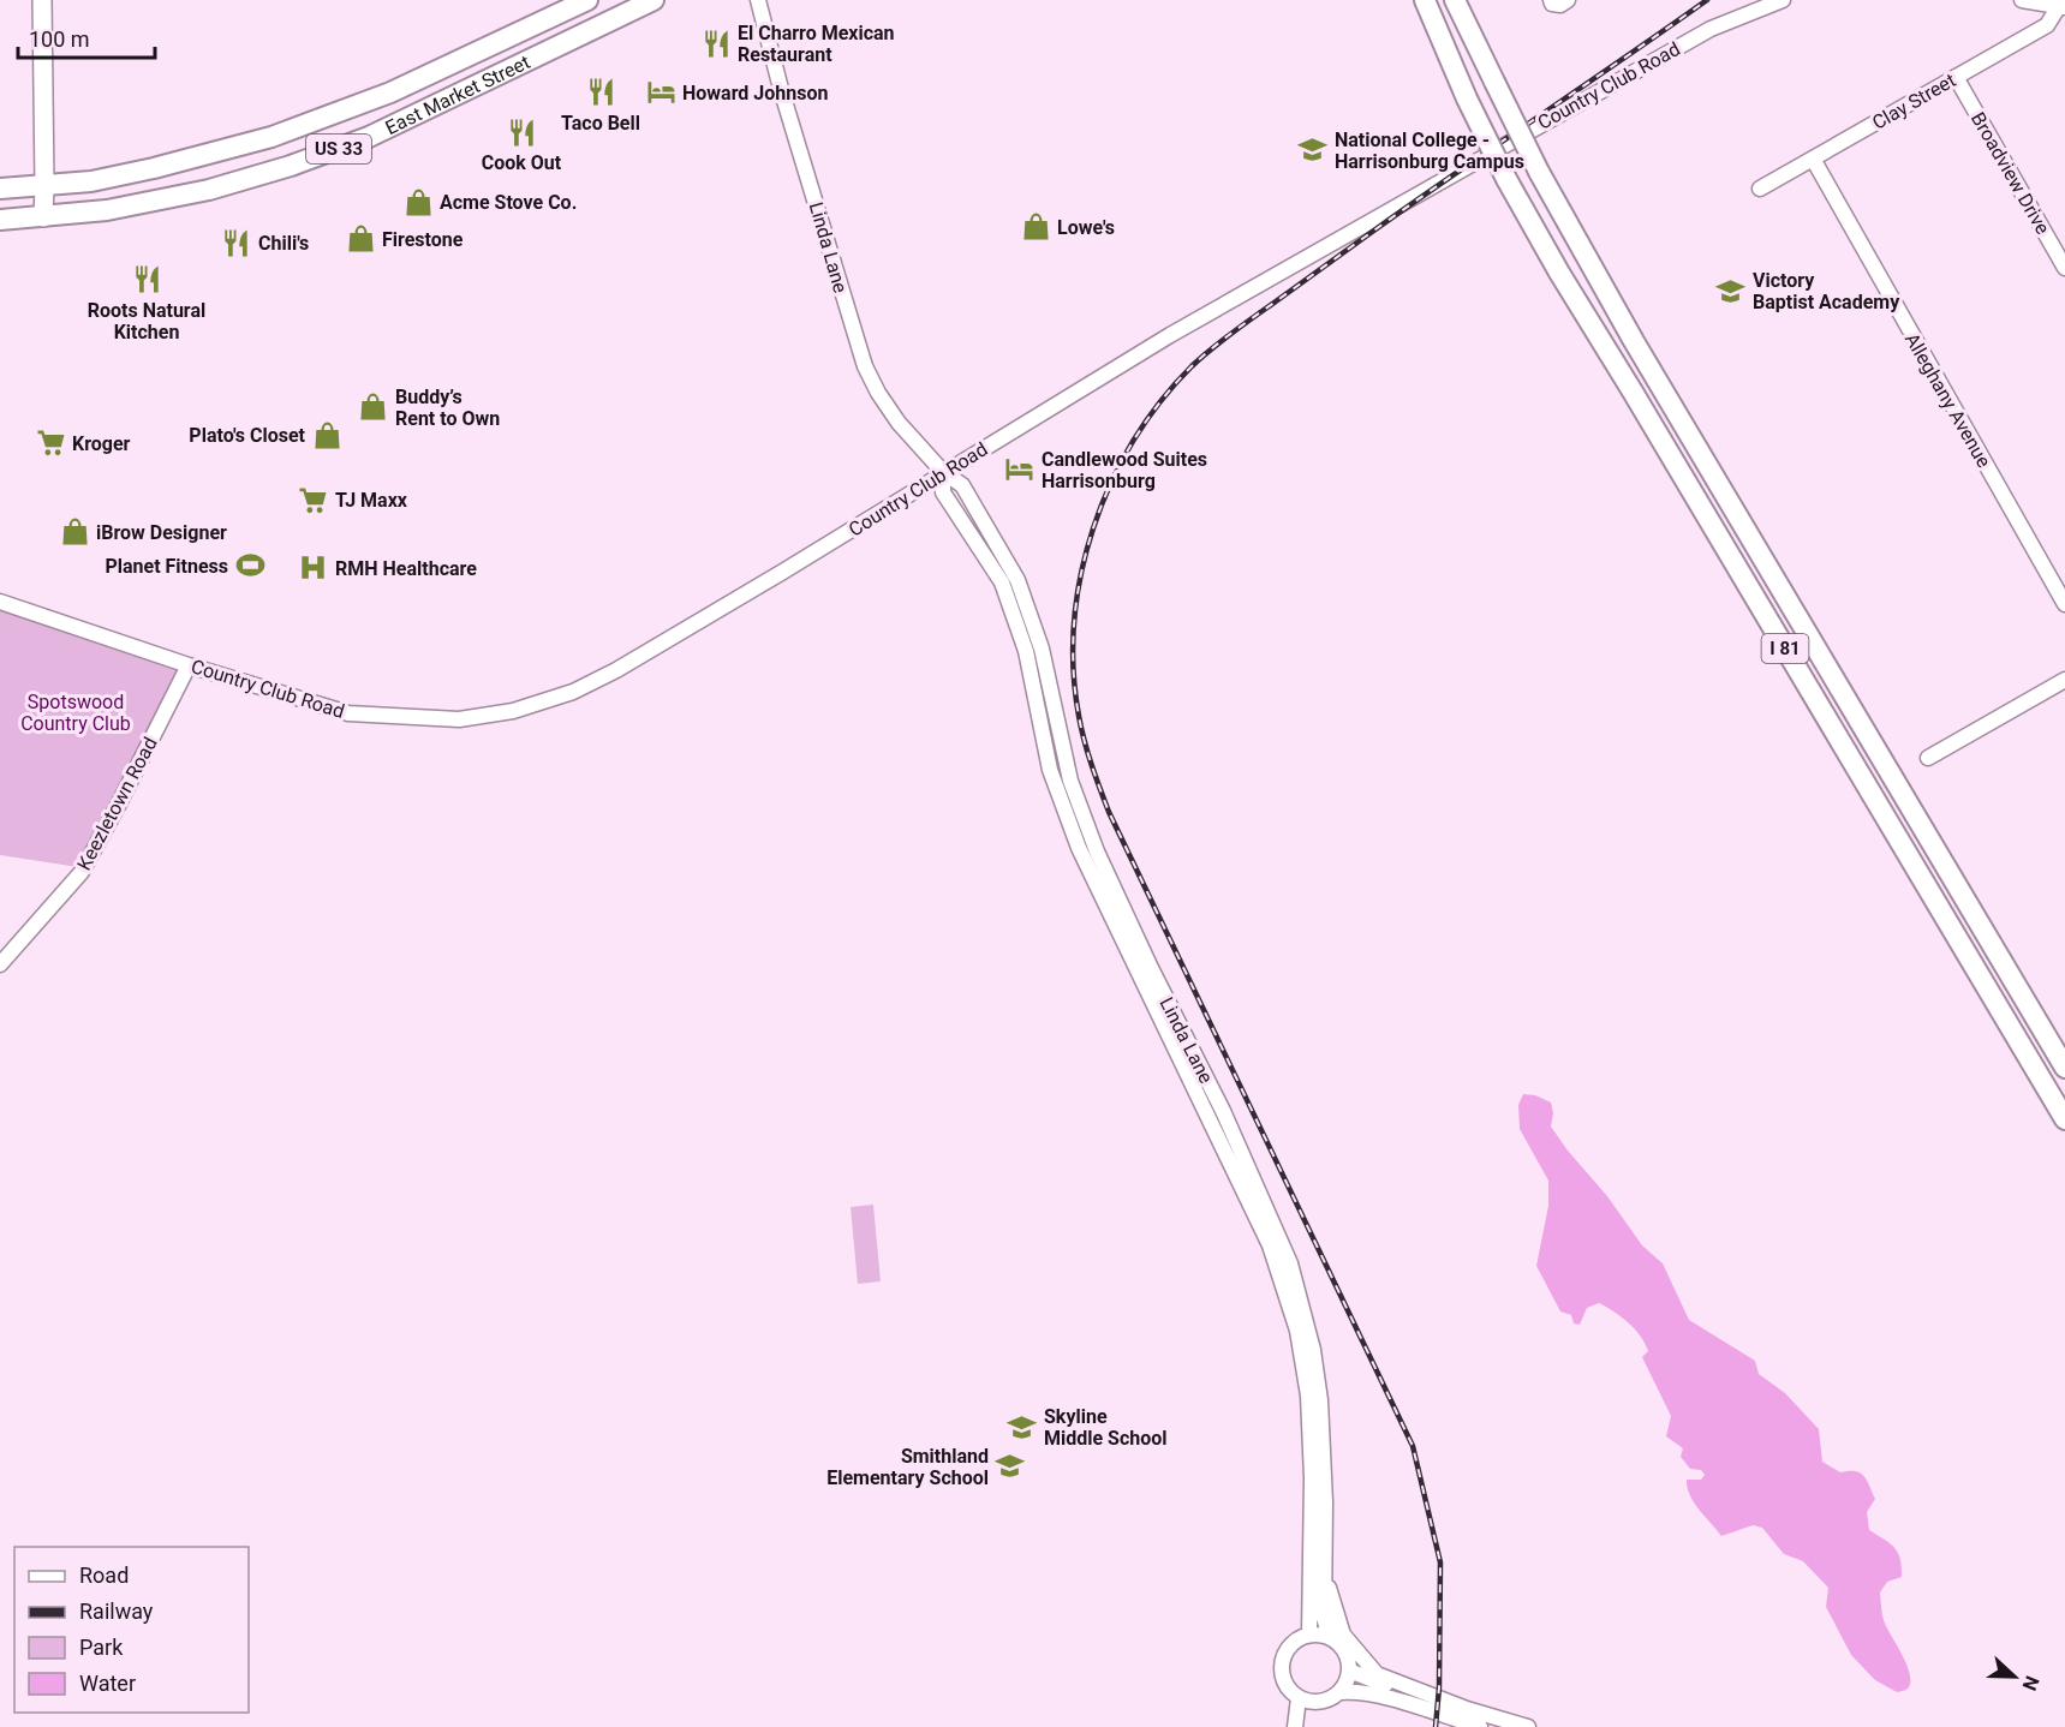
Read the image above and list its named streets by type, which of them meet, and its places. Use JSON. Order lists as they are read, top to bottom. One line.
{"streets":{"highway":["East Market Street","US 33","I 81"],"street":["Country Club Road","Clay Street","Broadview Drive","Linda Lane","Alleghany Avenue","Keezletown Road"]},"crossings":[["Country Club Road","Linda Lane"],["Country Club Road","Keezletown Road"],["Clay Street","Broadview Drive"],["Clay Street","Alleghany Avenue"]],"parks":["Spotswood Country Club"],"places":{"restaurant":["El Charro Mexican Restaurant","Taco Bell","Cook Out","Chili's","Roots Natural Kitchen"],"hotel":["Howard Johnson","Candlewood Suites Harrisonburg"],"school or university":["National College - Harrisonburg Campus","Victory Baptist Academy","Skyline Middle School","Smithland Elementary School"],"shop":["Acme Stove Co.","Lowe's","Firestone","Buddy’s Rent to Own","Plato's Closet","iBrow Designer"],"supermarket":["Kroger","TJ Maxx"],"sports":["Planet Fitness"],"hospital":["RMH Healthcare"]},"legend":["Road","Railway","Park","Water"],"scale_bar":"100 m","north":"right"}
